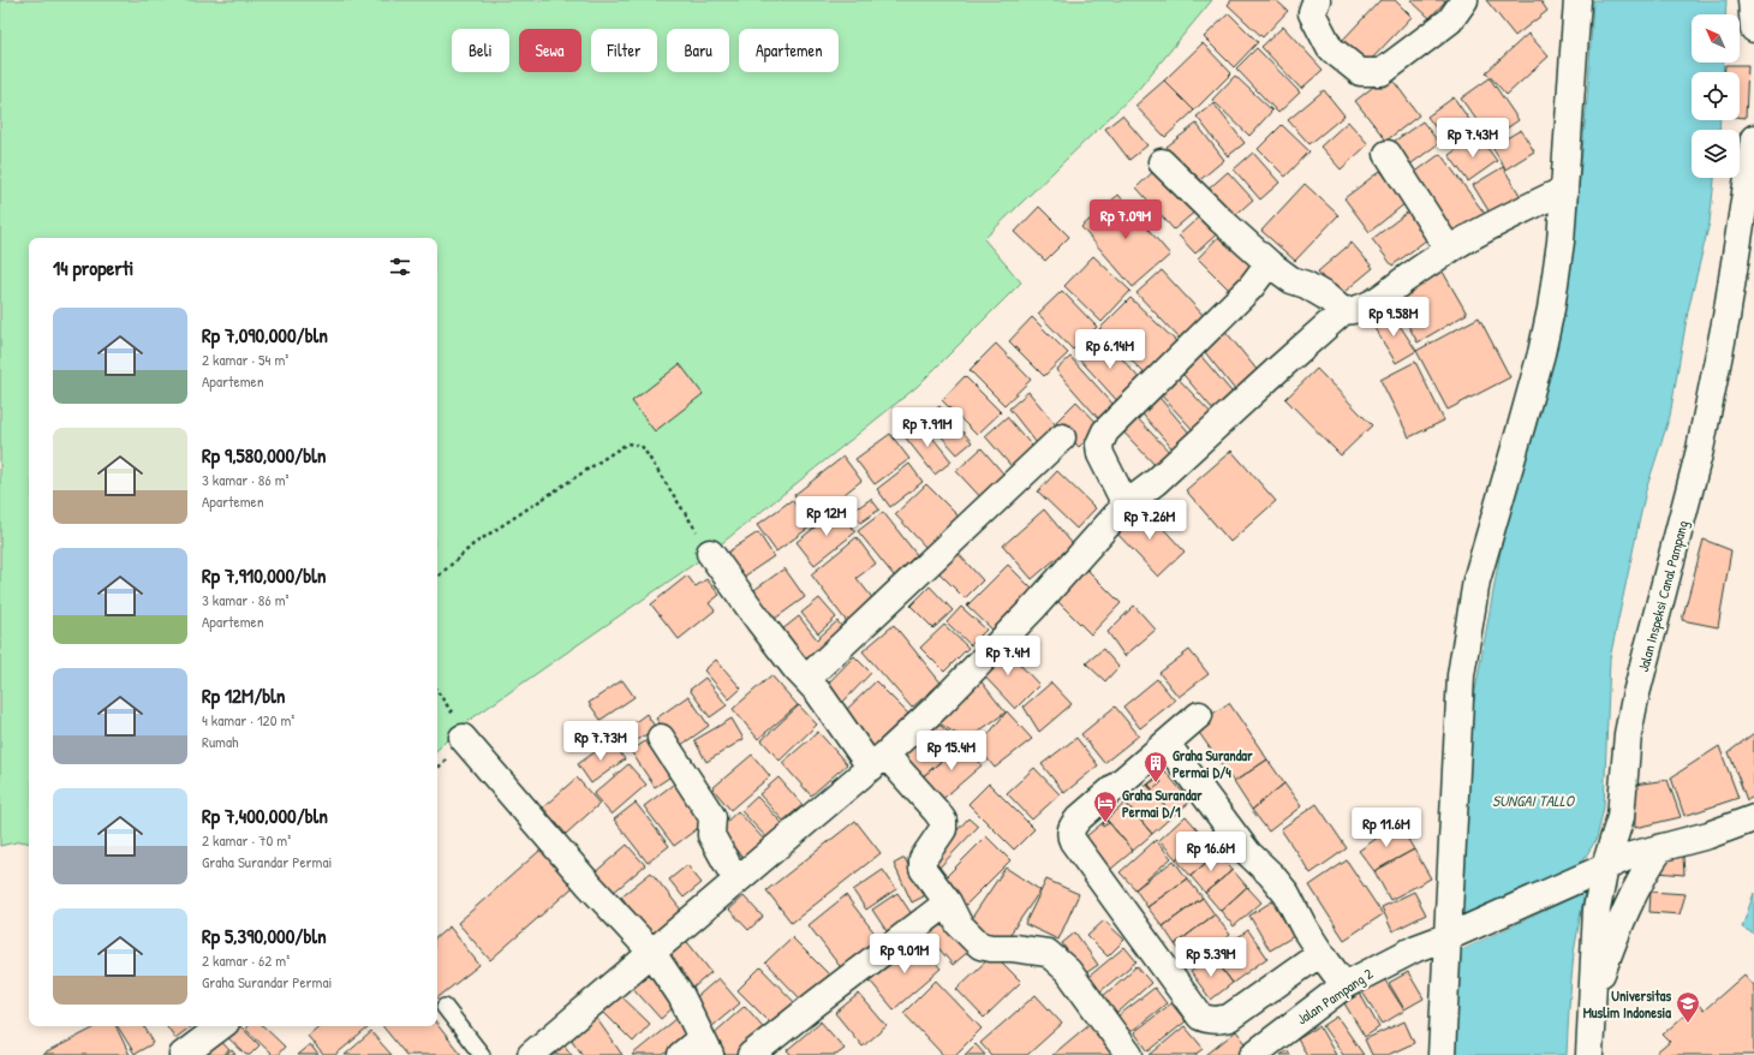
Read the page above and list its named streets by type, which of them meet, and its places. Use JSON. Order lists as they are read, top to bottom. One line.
{"streets":{"street":["Jalan Inspeksi Canal Pampang","Jalan Pampang 2"]},"crossings":[["Jalan Inspeksi Canal Pampang","Jalan Pampang 2"]],"water":["SUNGAI TALLO"],"places":{"building":["Graha Surandar Permai D/4"],"hotel":["Graha Surandar Permai D/1"],"school or university":["Universitas Muslim Indonesia"]},"north":"top left","page":{"chip":["Beli","Sewa","Filter","Baru","Apartemen"],"price":["Rp 7.43M","Rp 7.09M","Rp 9.58M","Rp 6.14M","Rp 7.91M","Rp 12M","Rp 7.26M","Rp 7.4M","Rp 7.73M","Rp 15.4M","Rp 11.6M","Rp 16.6M","Rp 9.01M","Rp 5.39M"],"heading":"14 properti","list":[{"name":"Rp 7,090,000/bln","note":"2 kamar · 54 m² · Apartemen"},{"name":"Rp 9,580,000/bln","note":"3 kamar · 86 m² · Apartemen"},{"name":"Rp 7,910,000/bln","note":"3 kamar · 86 m² · Apartemen"},{"name":"Rp 12M/bln","note":"4 kamar · 120 m² · Rumah"},{"name":"Rp 7,400,000/bln","note":"2 kamar · 70 m² · Graha Surandar Permai"},{"name":"Rp 5,390,000/bln","note":"2 kamar · 62 m² · Graha Surandar Permai"}]}}
